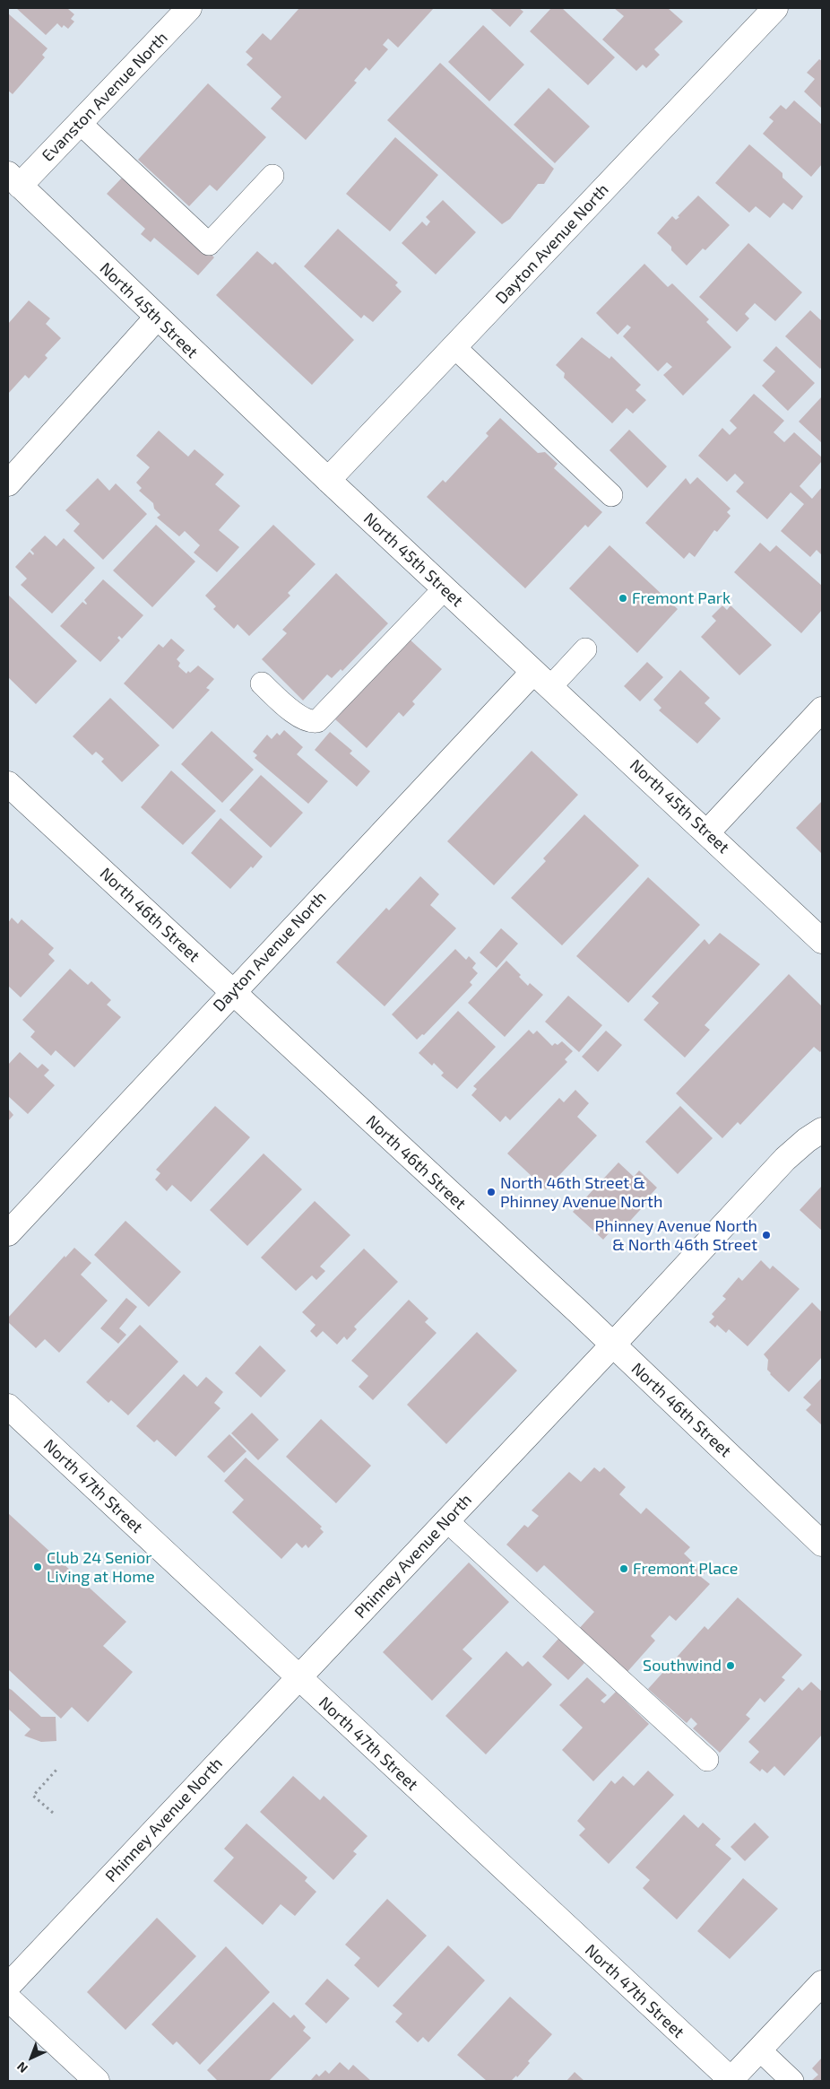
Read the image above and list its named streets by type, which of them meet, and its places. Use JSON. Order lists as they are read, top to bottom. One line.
{"streets":{"street":["Evanston Avenue North","Dayton Avenue North","North 45th Street","North 46th Street","North 47th Street","Phinney Avenue North"]},"crossings":[["Evanston Avenue North","North 45th Street"],["Dayton Avenue North","North 45th Street"],["Dayton Avenue North","North 46th Street"],["North 46th Street","Phinney Avenue North"],["North 47th Street","Phinney Avenue North"]],"places":["Fremont Park","North 46th Street & Phinney Avenue North","Phinney Avenue North & North 46th Street","Club 24 Senior Living at Home","Fremont Place","Southwind"],"north":"bottom left"}
